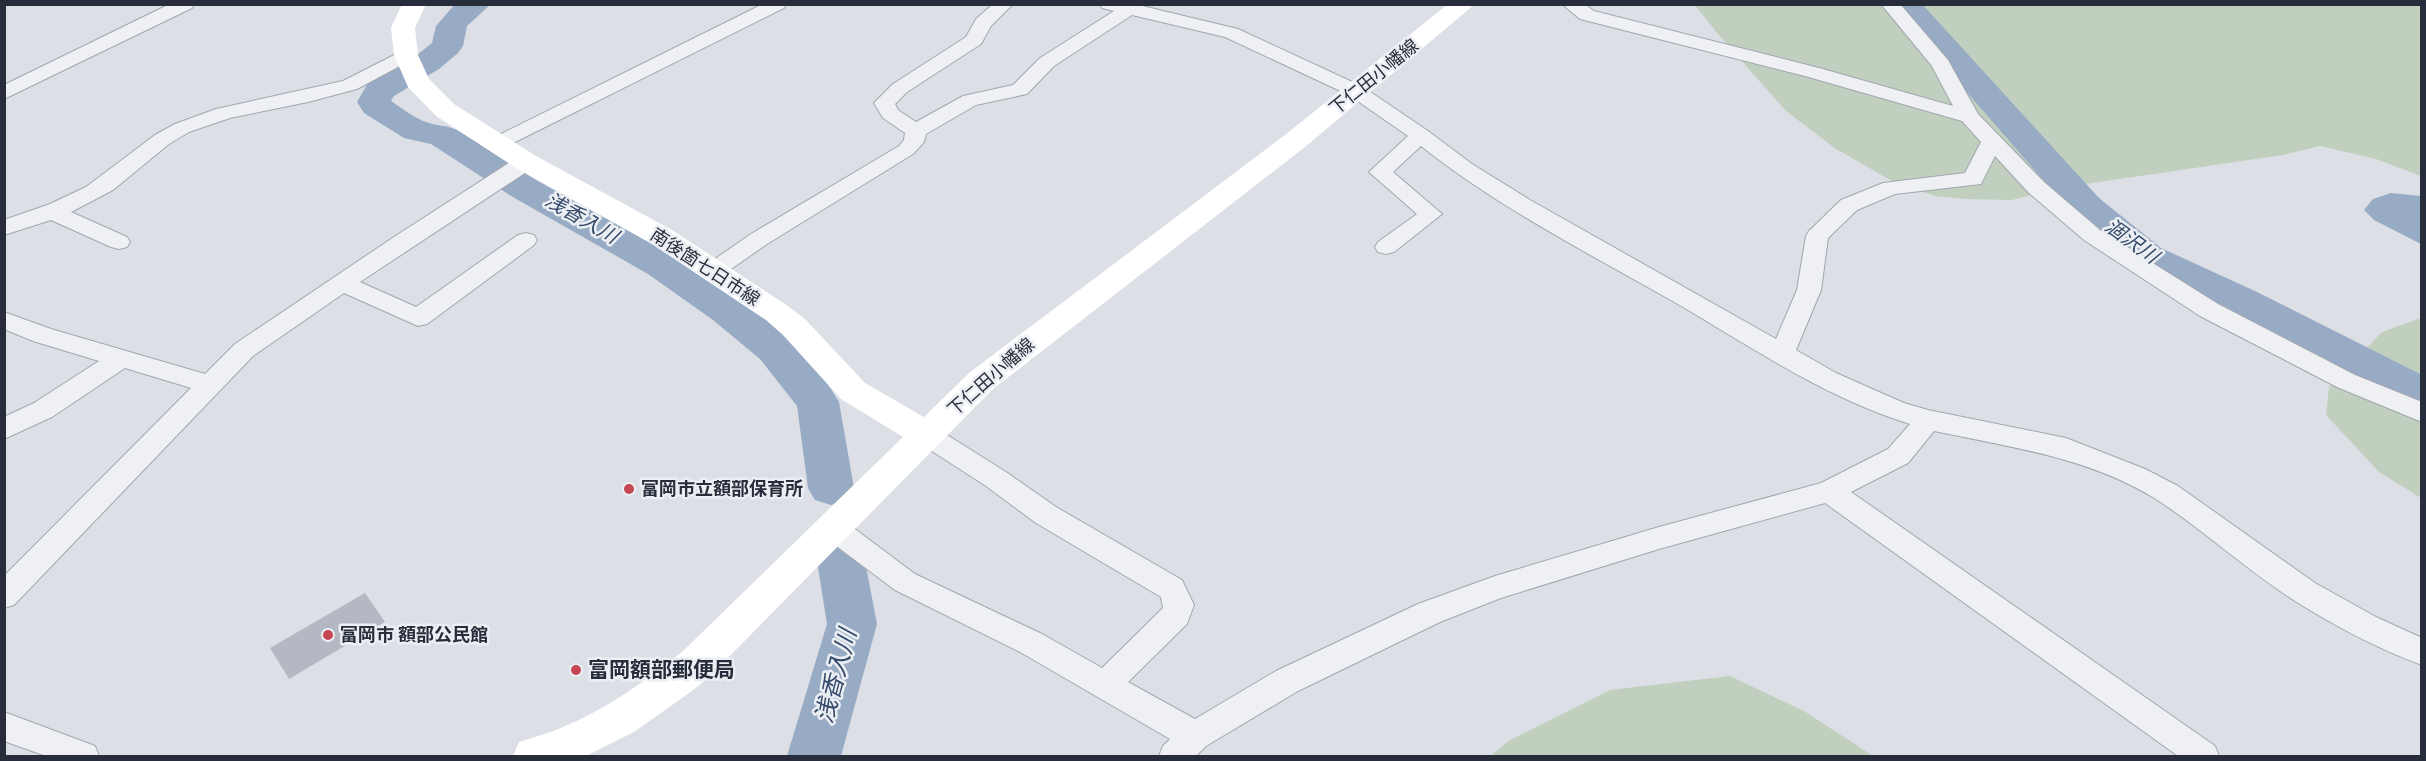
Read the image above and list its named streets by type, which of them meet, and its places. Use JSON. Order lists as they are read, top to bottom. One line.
{"streets":{"main road":["下仁田小幡線","南後箇七日市線"]},"crossings":[["下仁田小幡線","南後箇七日市線"]],"water":["浅香入川","涸沢川"],"places":["富岡市立額部保育所","富岡市 額部公民館","富岡額部郵便局"]}
